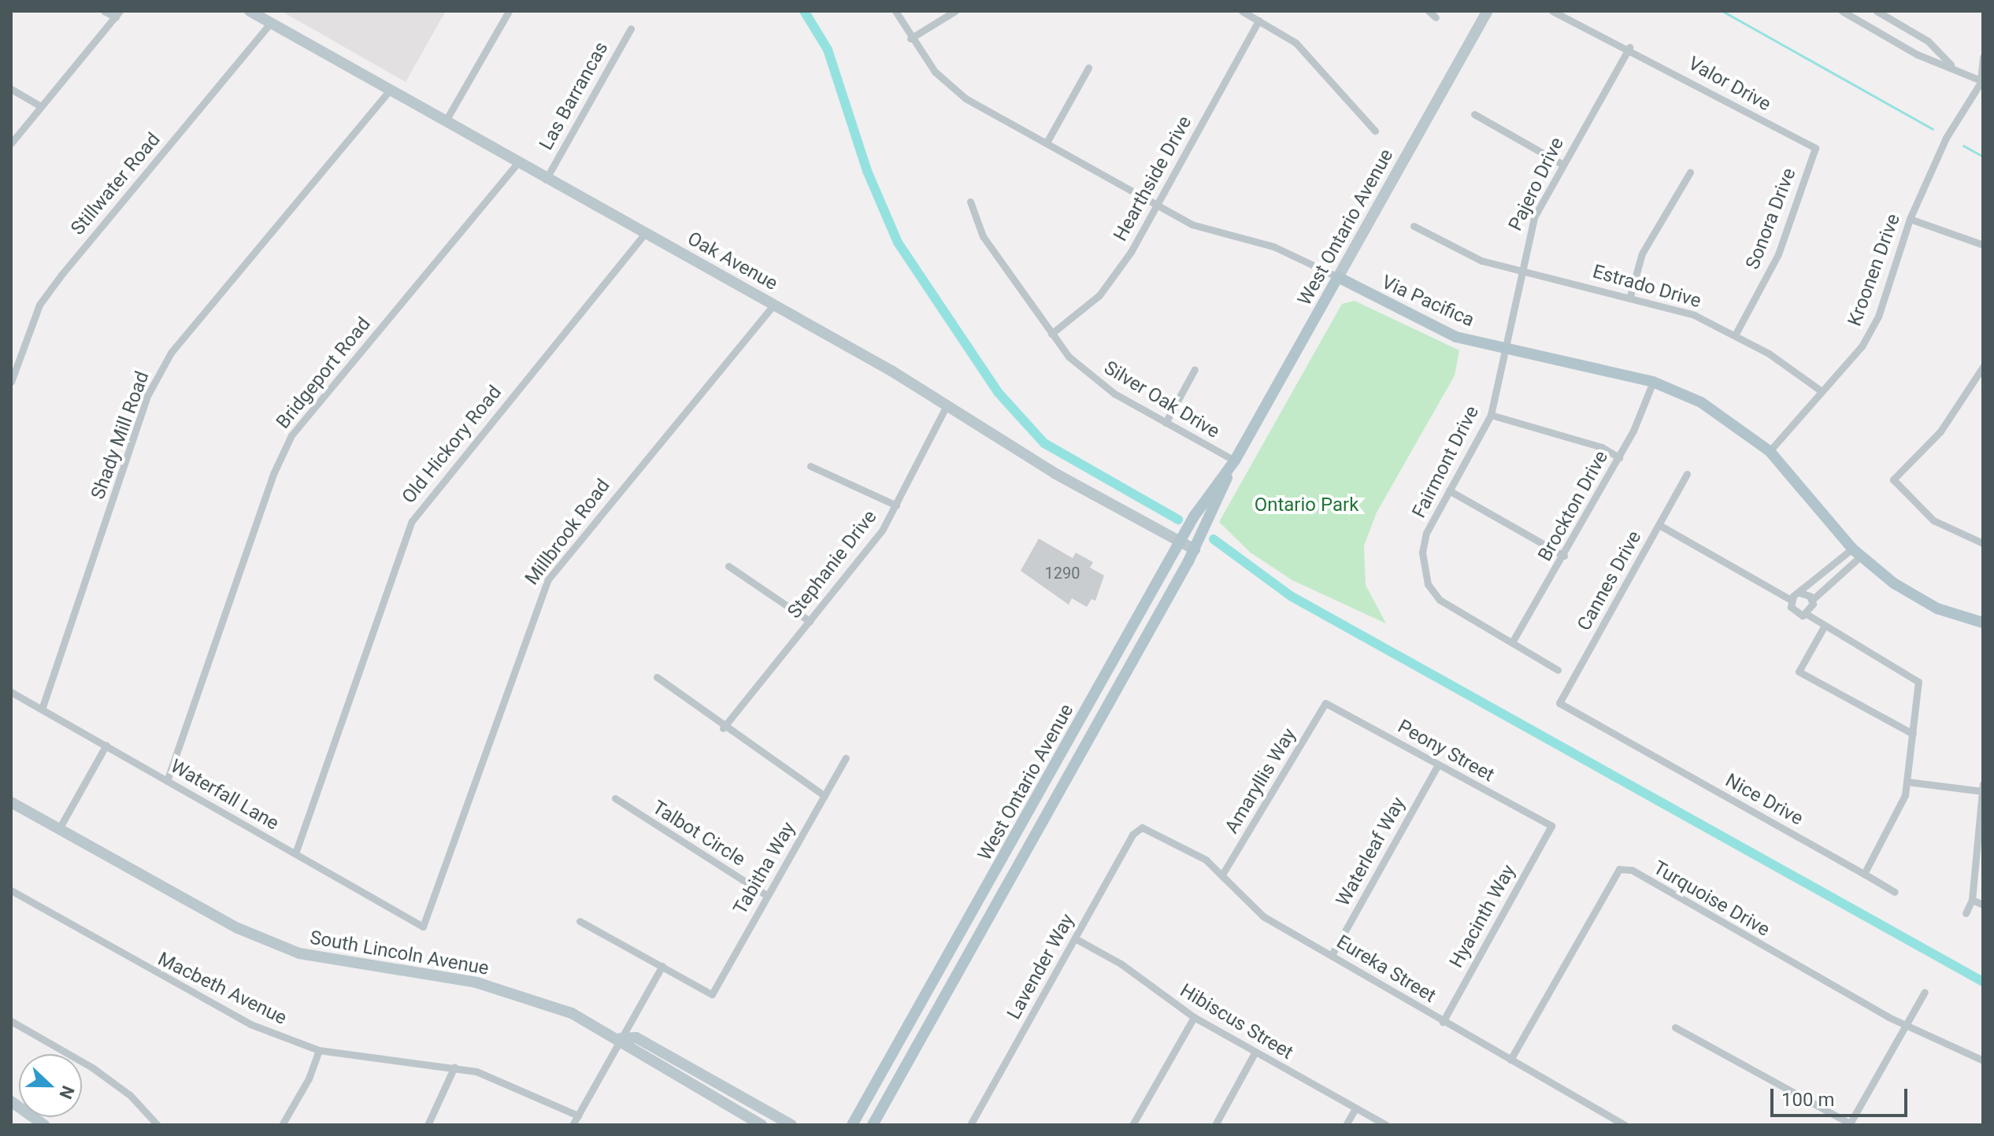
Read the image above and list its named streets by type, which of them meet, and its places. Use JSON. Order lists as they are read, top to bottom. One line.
{"streets":{"main road":["West Ontario Avenue","Oak Avenue","Via Pacifica","South Lincoln Avenue"],"street":["Valor Drive","Las Barrancas","Hearthside Drive","Stillwater Road","Pajero Drive","Sonora Drive","Kroonen Drive","Estrado Drive","Bridgeport Road","Silver Oak Drive","Shady Mill Road","Old Hickory Road","Fairmont Drive","Brockton Drive","Millbrook Road","Stephanie Drive","Cannes Drive","Peony Street","Amaryllis Way","Waterfall Lane","Nice Drive","Talbot Circle","Waterleaf Way","Tabitha Way","Turquoise Drive","Hyacinth Way","Lavender Way","Eureka Street","Macbeth Avenue","Hibiscus Street"]},"crossings":[["Valor Drive","Pajero Drive"],["Valor Drive","Sonora Drive"],["Las Barrancas","Oak Avenue"],["Hearthside Drive","Via Pacifica"],["Hearthside Drive","Silver Oak Drive"],["Stillwater Road","Oak Avenue"],["Pajero Drive","Estrado Drive"],["Pajero Drive","Via Pacifica"],["Pajero Drive","Fairmont Drive"],["Sonora Drive","Estrado Drive"],["West Ontario Avenue","Oak Avenue"],["West Ontario Avenue","Via Pacifica"],["West Ontario Avenue","Silver Oak Drive"],["Oak Avenue","Bridgeport Road"],["Oak Avenue","Shady Mill Road"],["Oak Avenue","Old Hickory Road"],["Oak Avenue","Millbrook Road"],["Oak Avenue","Stephanie Drive"],["Kroonen Drive","Estrado Drive"],["Kroonen Drive","Via Pacifica"],["Via Pacifica","Fairmont Drive"],["Via Pacifica","Brockton Drive"],["Bridgeport Road","Waterfall Lane"],["Shady Mill Road","Waterfall Lane"],["Old Hickory Road","Waterfall Lane"],["Fairmont Drive","Brockton Drive"],["Millbrook Road","Waterfall Lane"],["Cannes Drive","Nice Drive"],["Peony Street","Amaryllis Way"],["Peony Street","Waterleaf Way"],["Peony Street","Hyacinth Way"],["Amaryllis Way","Eureka Street"],["Talbot Circle","Tabitha Way"],["Waterleaf Way","Eureka Street"],["Turquoise Drive","Eureka Street"],["Hyacinth Way","Eureka Street"],["Lavender Way","Eureka Street"],["Lavender Way","Hibiscus Street"]],"parks":["Ontario Park"],"house_numbers":["1290"],"scale_bar":"100 m","north":"right"}
